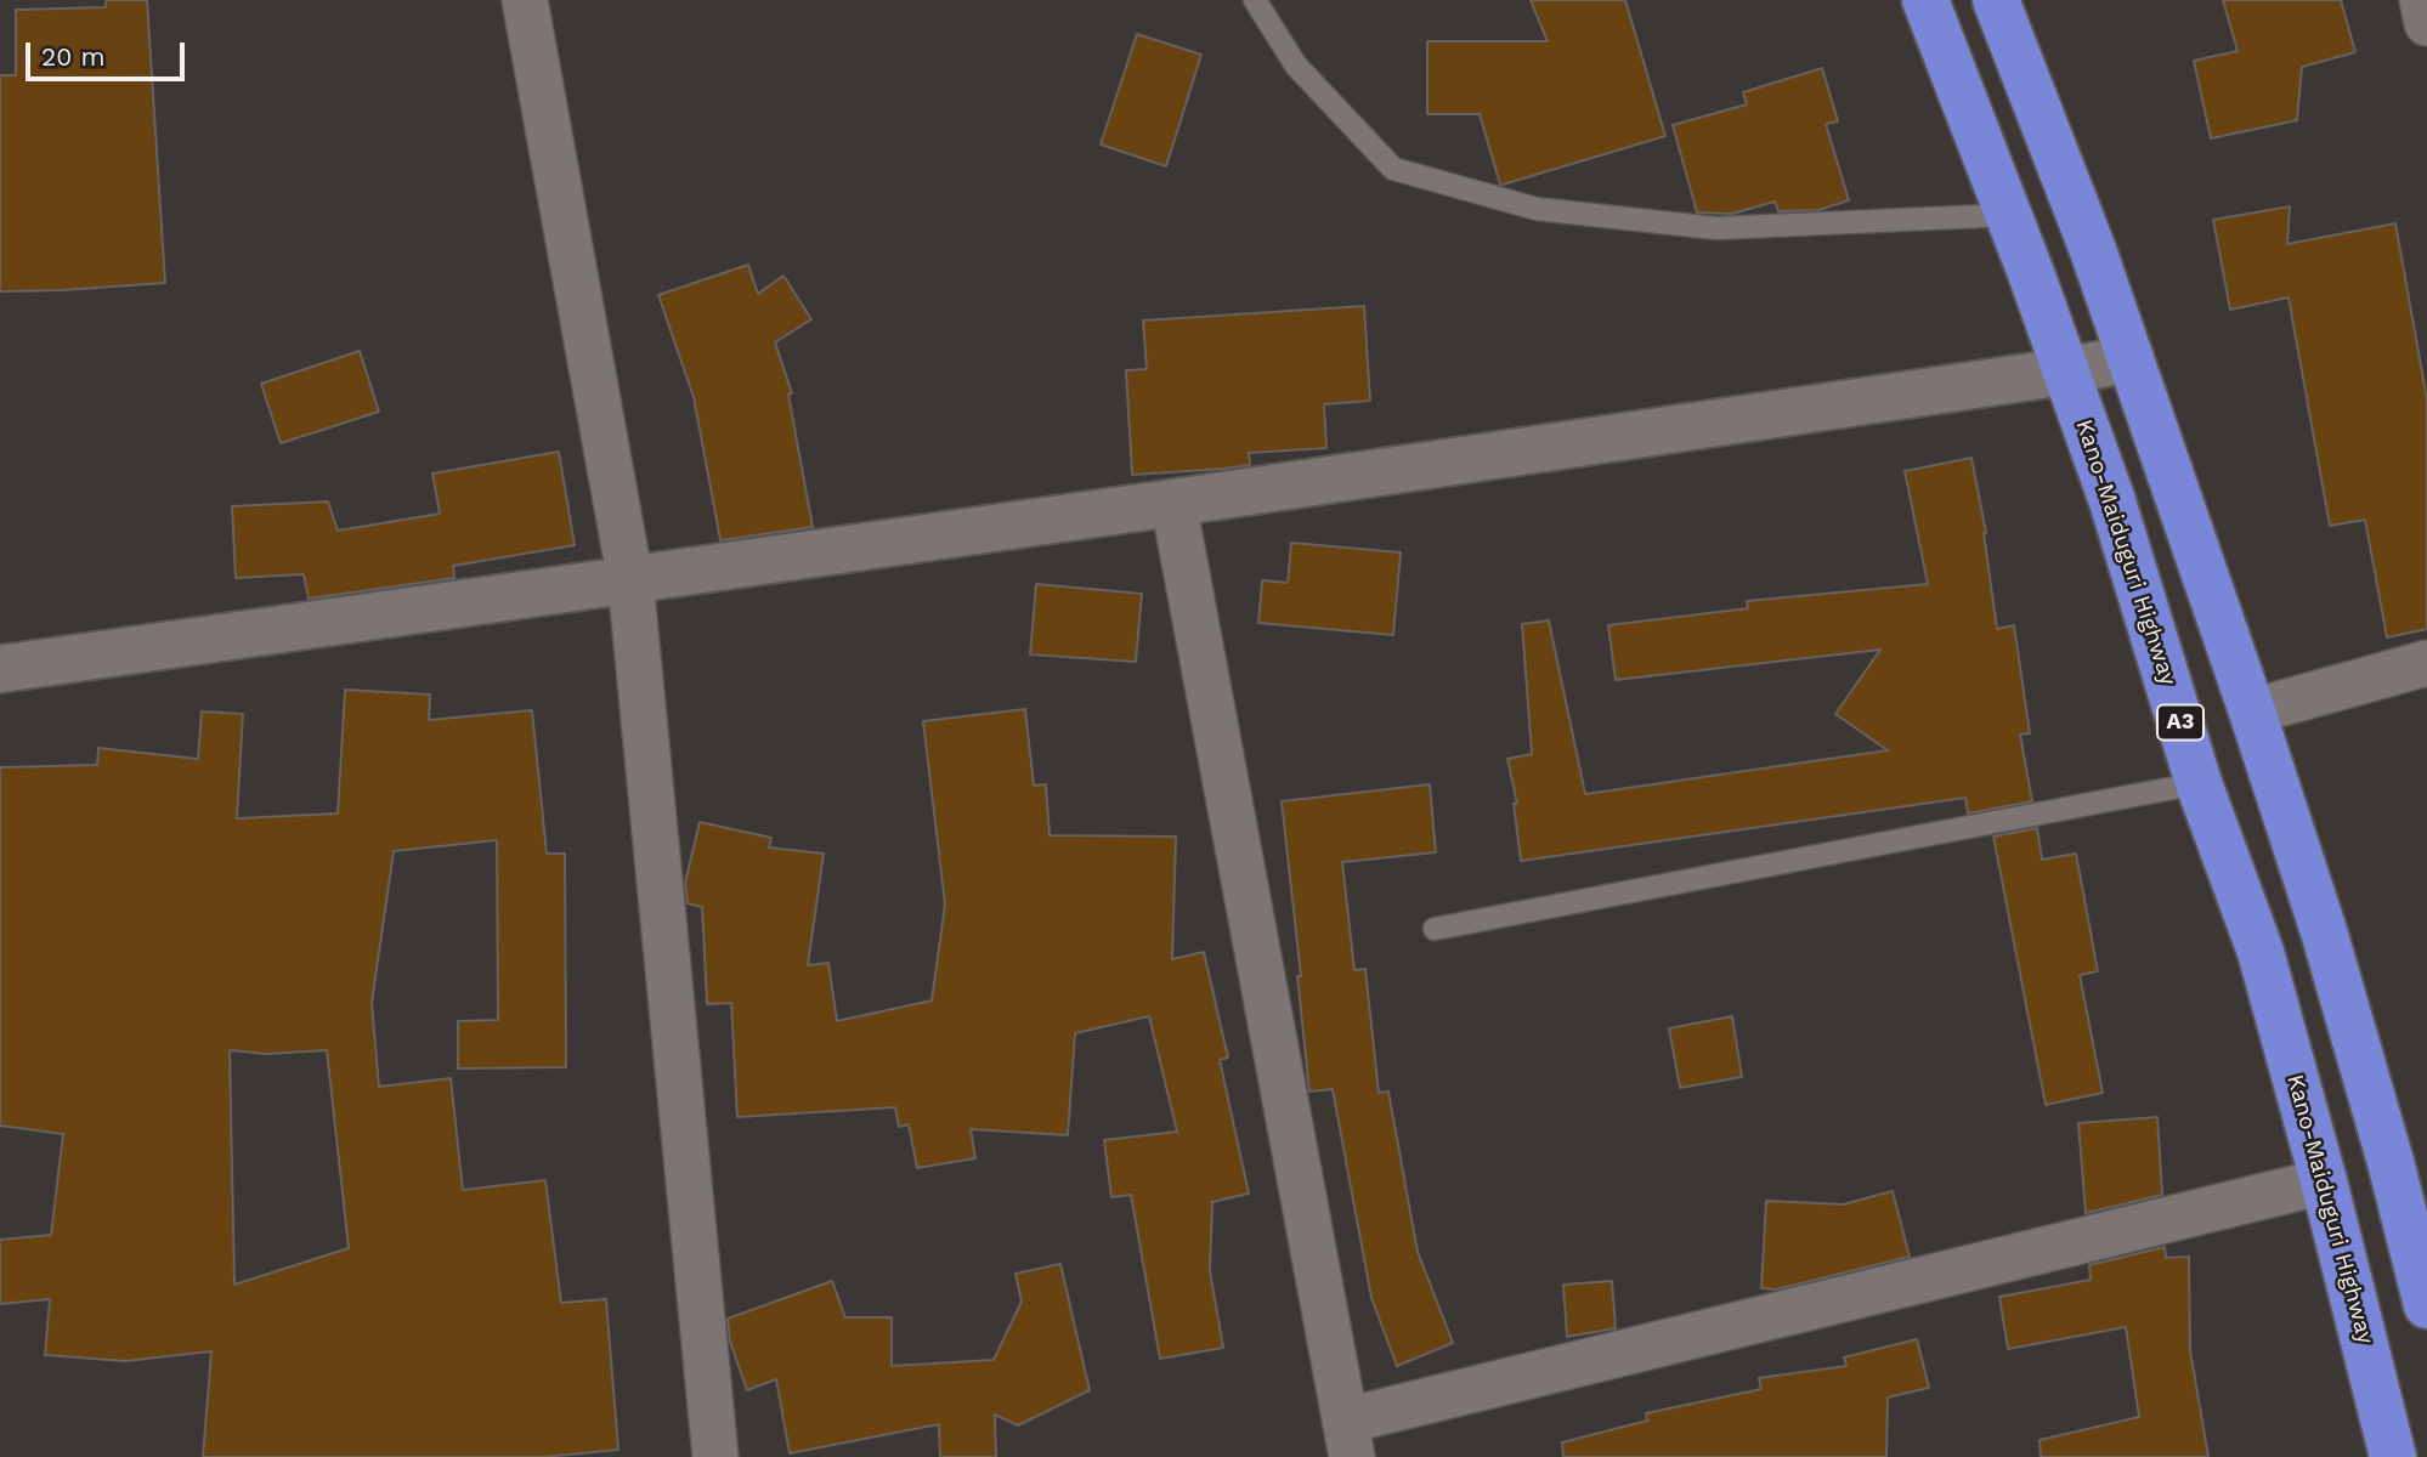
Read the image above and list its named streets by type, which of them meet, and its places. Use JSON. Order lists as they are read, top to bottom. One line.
{"streets":{"highway":["Kano-Maiduguri Highway","A3"]},"scale_bar":"20 m"}
